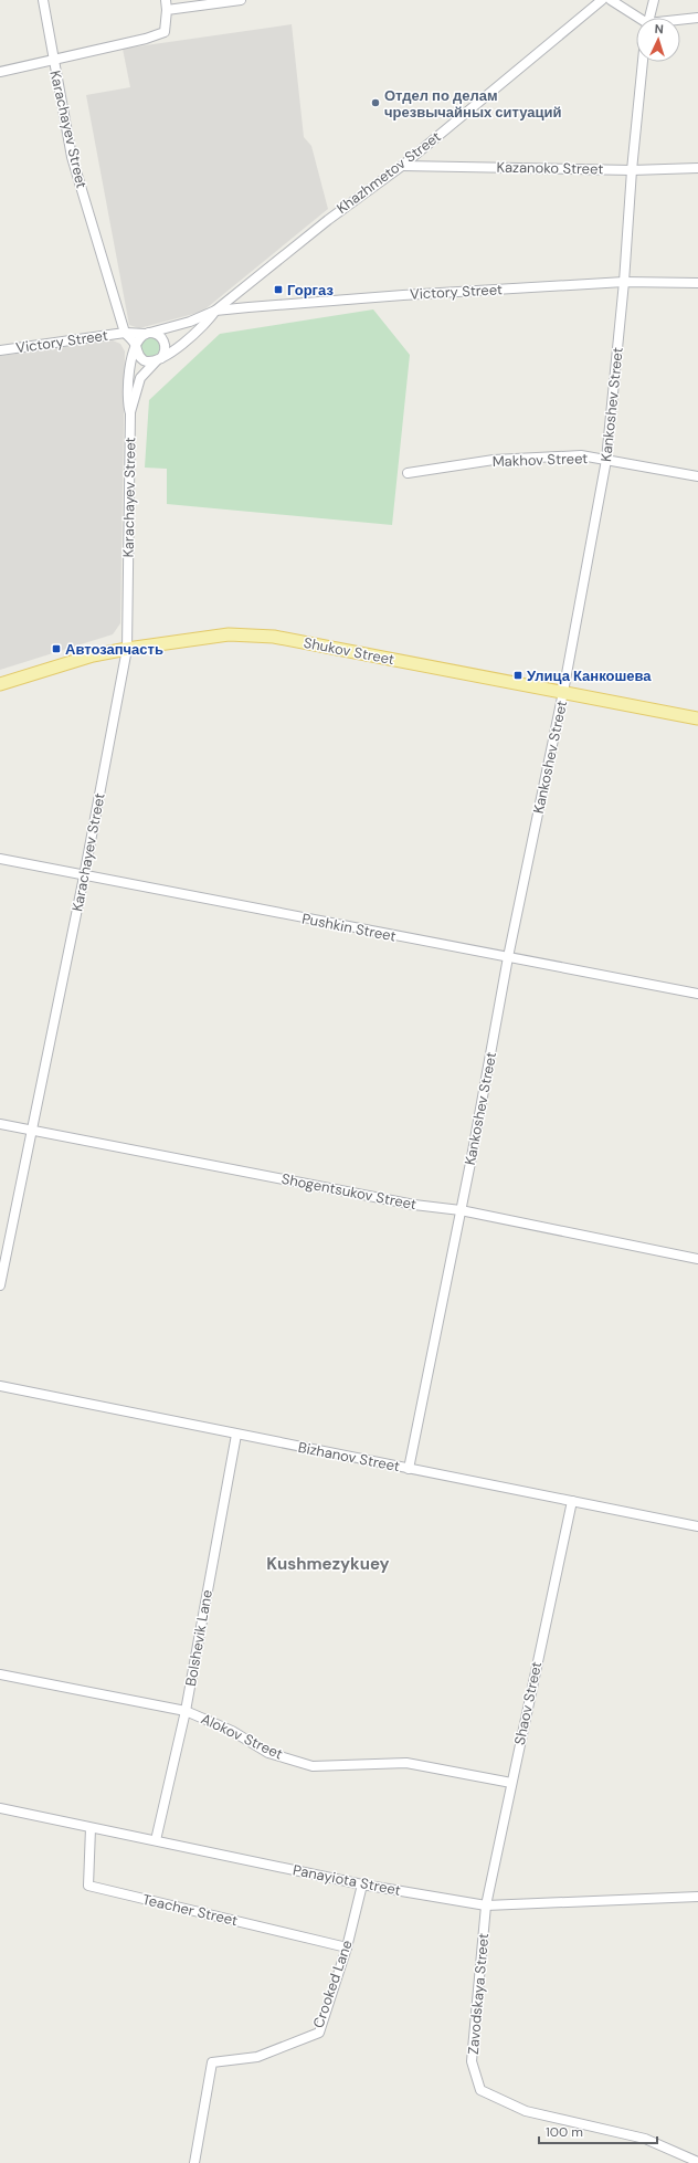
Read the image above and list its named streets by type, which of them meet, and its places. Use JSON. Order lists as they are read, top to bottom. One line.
{"streets":{"main road":["Shukov Street"],"street":["Karachayev Street","Kazanoko Street","Khazhmetov Street","Victory Street","Kankoshev Street","Makhov Street","Pushkin Street","Shogentsukov Street","Bizhanov Street","Bolshevik Lane","Shaov Street","Alokov Street","Panayiota Street","Teacher Street","Crooked Lane","Zavodskaya Street"]},"crossings":[["Karachayev Street","Victory Street"],["Karachayev Street","Shukov Street"],["Karachayev Street","Pushkin Street"],["Karachayev Street","Shogentsukov Street"],["Kazanoko Street","Khazhmetov Street"],["Kazanoko Street","Kankoshev Street"],["Khazhmetov Street","Victory Street"],["Victory Street","Kankoshev Street"],["Kankoshev Street","Makhov Street"],["Kankoshev Street","Shukov Street"],["Kankoshev Street","Pushkin Street"],["Kankoshev Street","Shogentsukov Street"],["Kankoshev Street","Bizhanov Street"],["Bizhanov Street","Bolshevik Lane"],["Bizhanov Street","Shaov Street"],["Bolshevik Lane","Alokov Street"],["Bolshevik Lane","Panayiota Street"],["Shaov Street","Alokov Street"],["Shaov Street","Panayiota Street"],["Shaov Street","Zavodskaya Street"],["Panayiota Street","Teacher Street"],["Panayiota Street","Crooked Lane"],["Panayiota Street","Zavodskaya Street"],["Teacher Street","Crooked Lane"]],"districts":["Kushmezykuey"],"places":{"other":["Отдел по делам чрезвычайных ситуаций"],"transit":["Горгаз","Автозапчасть","Улица Канкошева"]},"scale_bar":"100 m","north":"top"}
